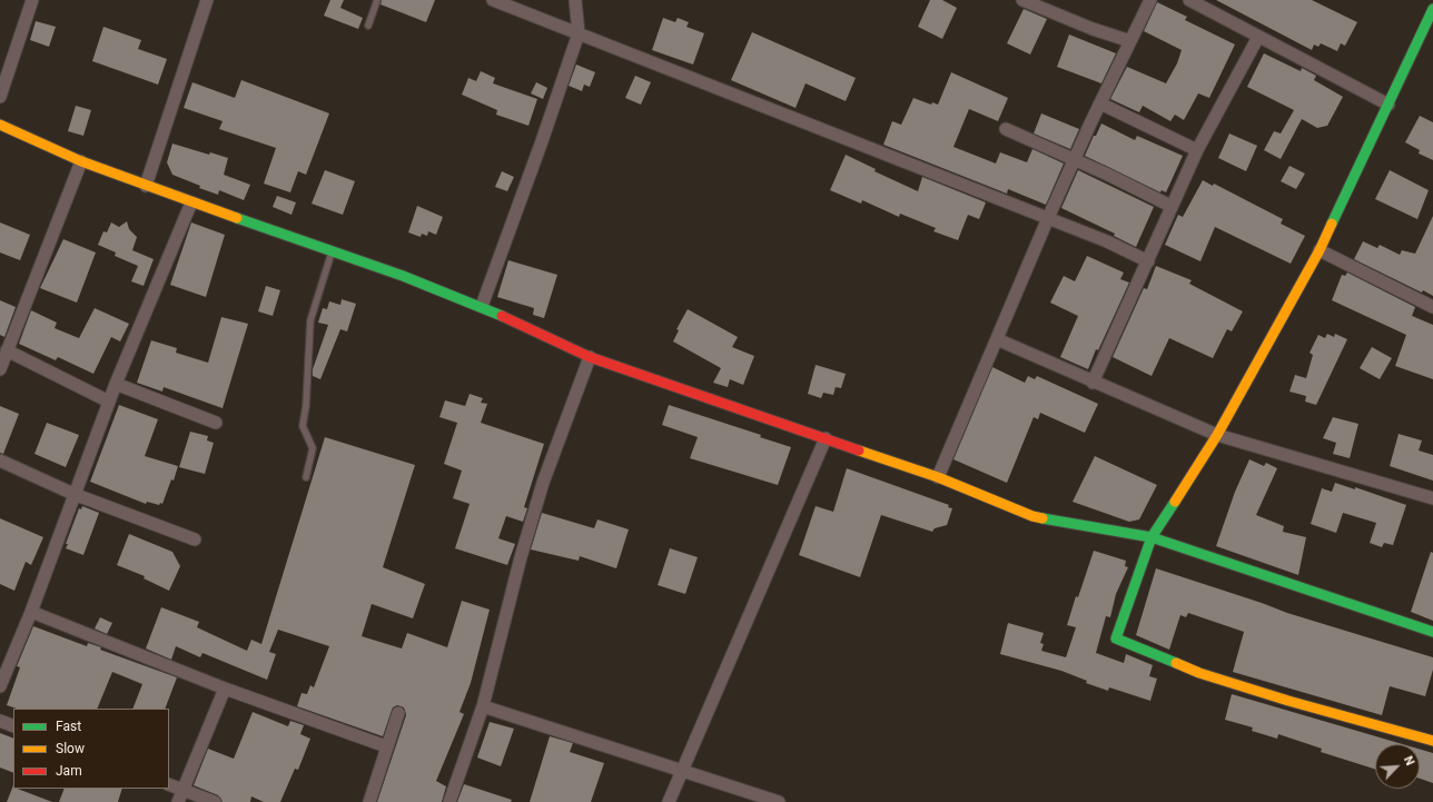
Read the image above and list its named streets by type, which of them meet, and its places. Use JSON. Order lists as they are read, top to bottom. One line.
{"legend":["Fast","Slow","Jam"],"north":"top right"}
